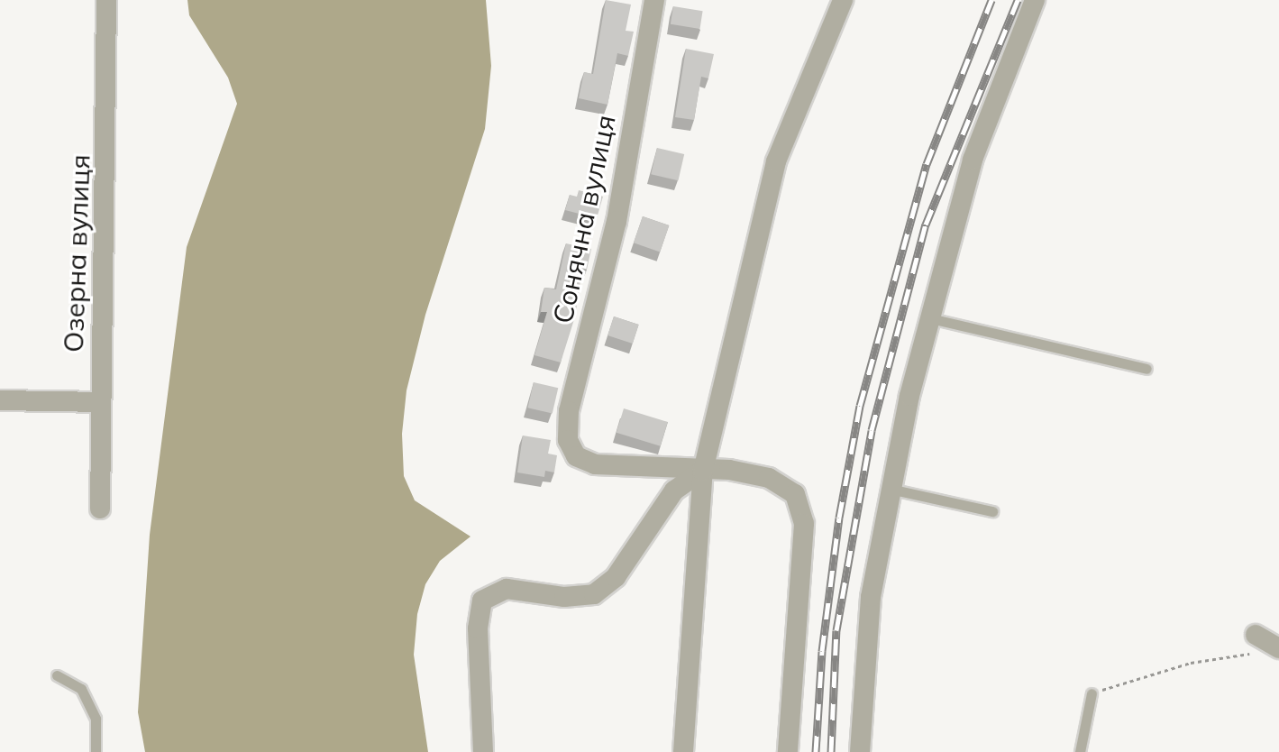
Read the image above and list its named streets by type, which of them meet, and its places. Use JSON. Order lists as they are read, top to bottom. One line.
{"streets":{"street":["Сонячна вулиця","Озерна вулиця"]}}
